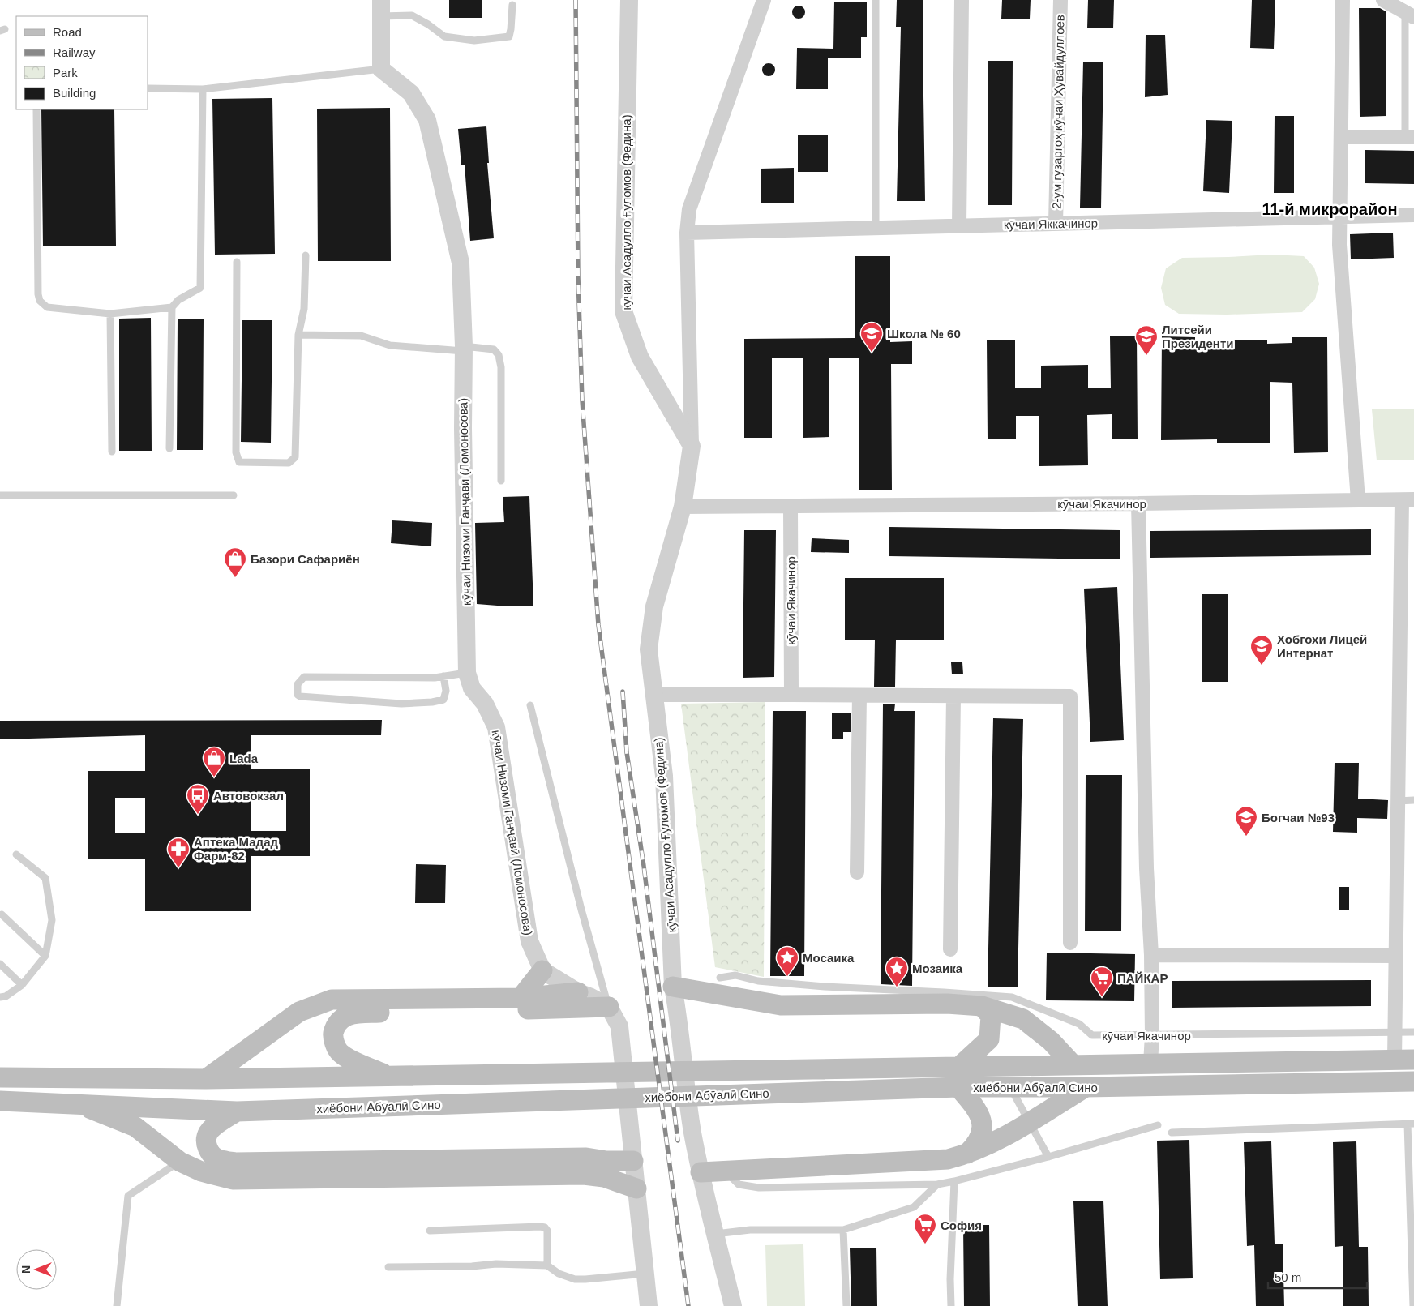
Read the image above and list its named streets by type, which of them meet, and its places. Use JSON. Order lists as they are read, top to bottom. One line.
{"streets":{"main road":["хиёбони Абӯалӣ Сино"],"street":["2-ум гузаргоҳ кӯчаи Ҳувайдуллоев","кӯчаи Асадулло Ғуломов (Федина)","кӯчаи Яккачинор","кӯчаи Низоми Ганҷавӣ (Ломоносова)","кӯчаи Якачинор"]},"crossings":[["2-ум гузаргоҳ кӯчаи Ҳувайдуллоев","кӯчаи Яккачинор"],["кӯчаи Асадулло Ғуломов (Федина)","кӯчаи Якачинор"]],"districts":["11-й микрорайон"],"places":{"school or university":["Школа № 60","Литсейи Президенти","Хобгохи Лицей Интернат","Богчаи №93"],"shop":["Базори Сафариён","Lada"],"bus stop":["Автовокзал"],"pharmacy":["Аптека Мадад Фарм-82"],"place":["Мосаика","Мозаика"],"supermarket":["ПАЙКАР","София"]},"legend":["Road","Railway","Park","Building"],"scale_bar":"50 m","north":"left"}
